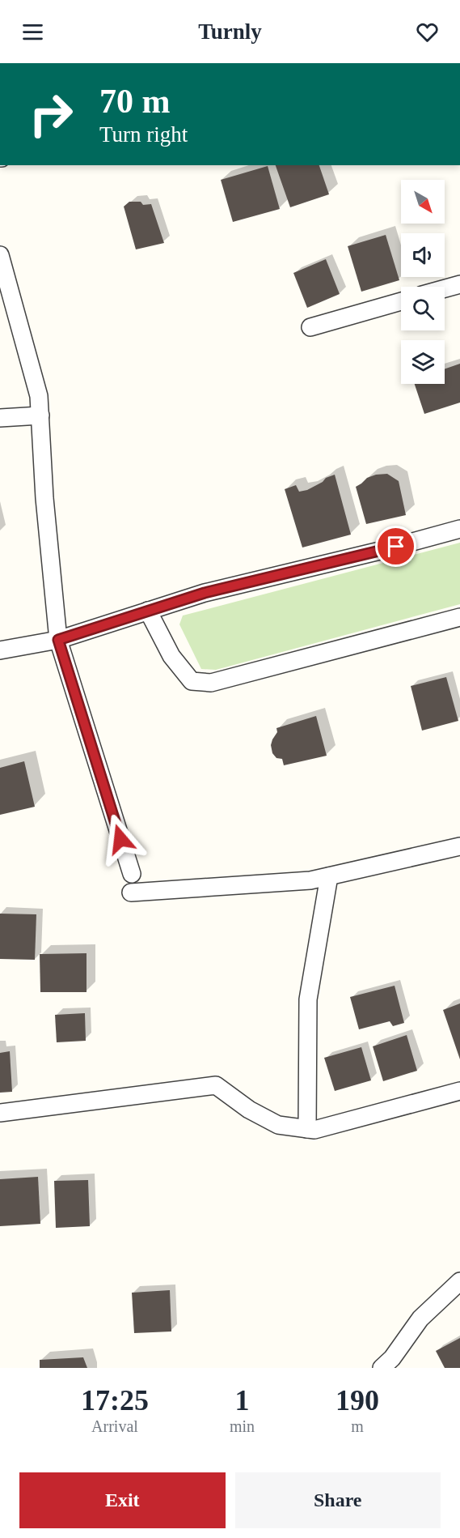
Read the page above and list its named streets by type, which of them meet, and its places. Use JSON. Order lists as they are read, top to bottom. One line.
{"north":"bottom right","page":{"header":"Turnly","turn":["70 m","Turn right"],"eta":["17:25","Arrival","1","min","190","m"],"buttons":["Exit","Share"]}}
